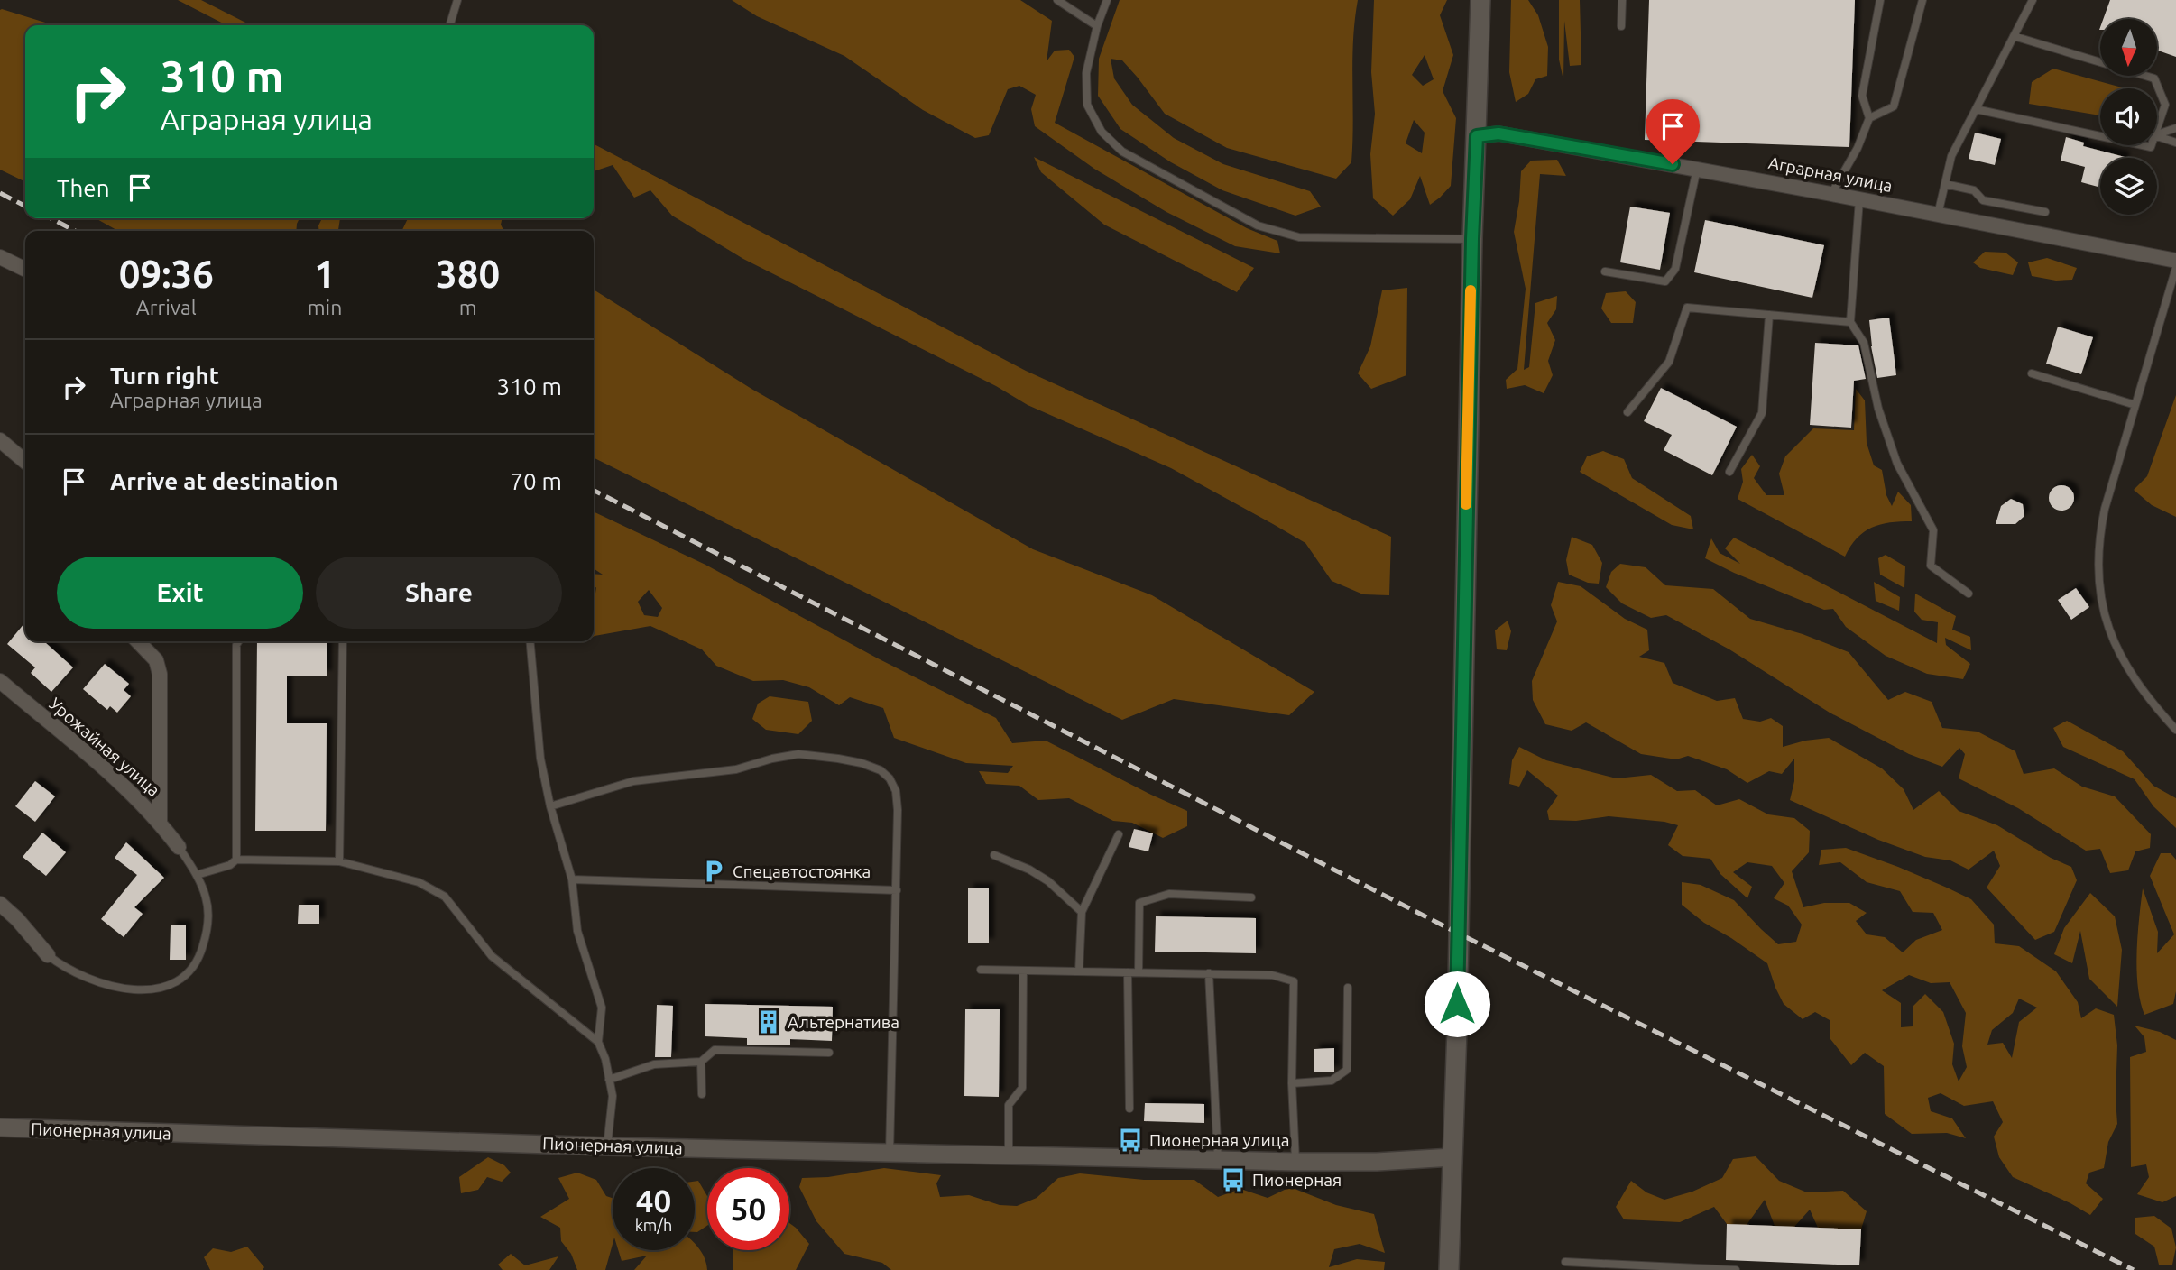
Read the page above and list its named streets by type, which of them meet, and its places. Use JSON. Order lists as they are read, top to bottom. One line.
{"streets":{"street":["Аграрная улица","Урожайная улица","Пионерная улица"]},"places":{"parking":["Спецавтостоянка"],"building":["Альтернатива"],"bus stop":["Пионерная улица","Пионерная"]},"north":"bottom","page":{"turn":["310 m","Аграрная улица"],"then":"Then","eta":["09:36","Arrival","1","min","380","m"],"list":[{"name":"Turn right","note":"Аграрная улица","value":"310 m"},{"name":"Arrive at destination","value":"70 m"}],"buttons":["Exit","Share"],"speed":"40 km/h","limit":"50"}}
